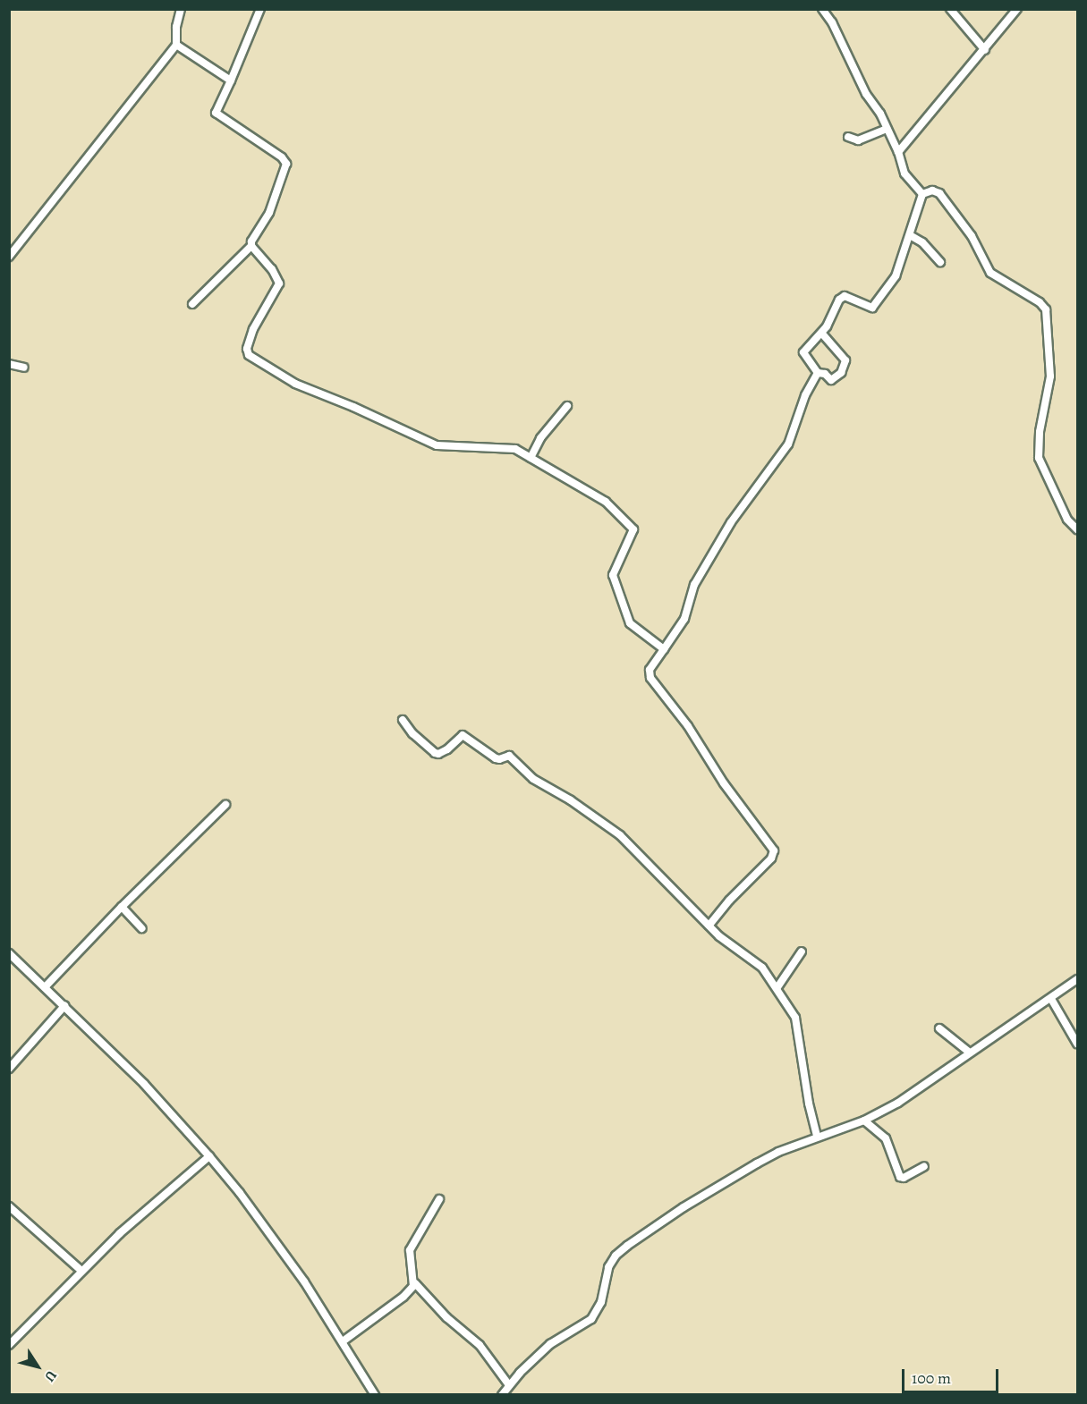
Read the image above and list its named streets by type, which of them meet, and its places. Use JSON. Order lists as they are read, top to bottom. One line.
{"scale_bar":"100 m","north":"bottom right"}
